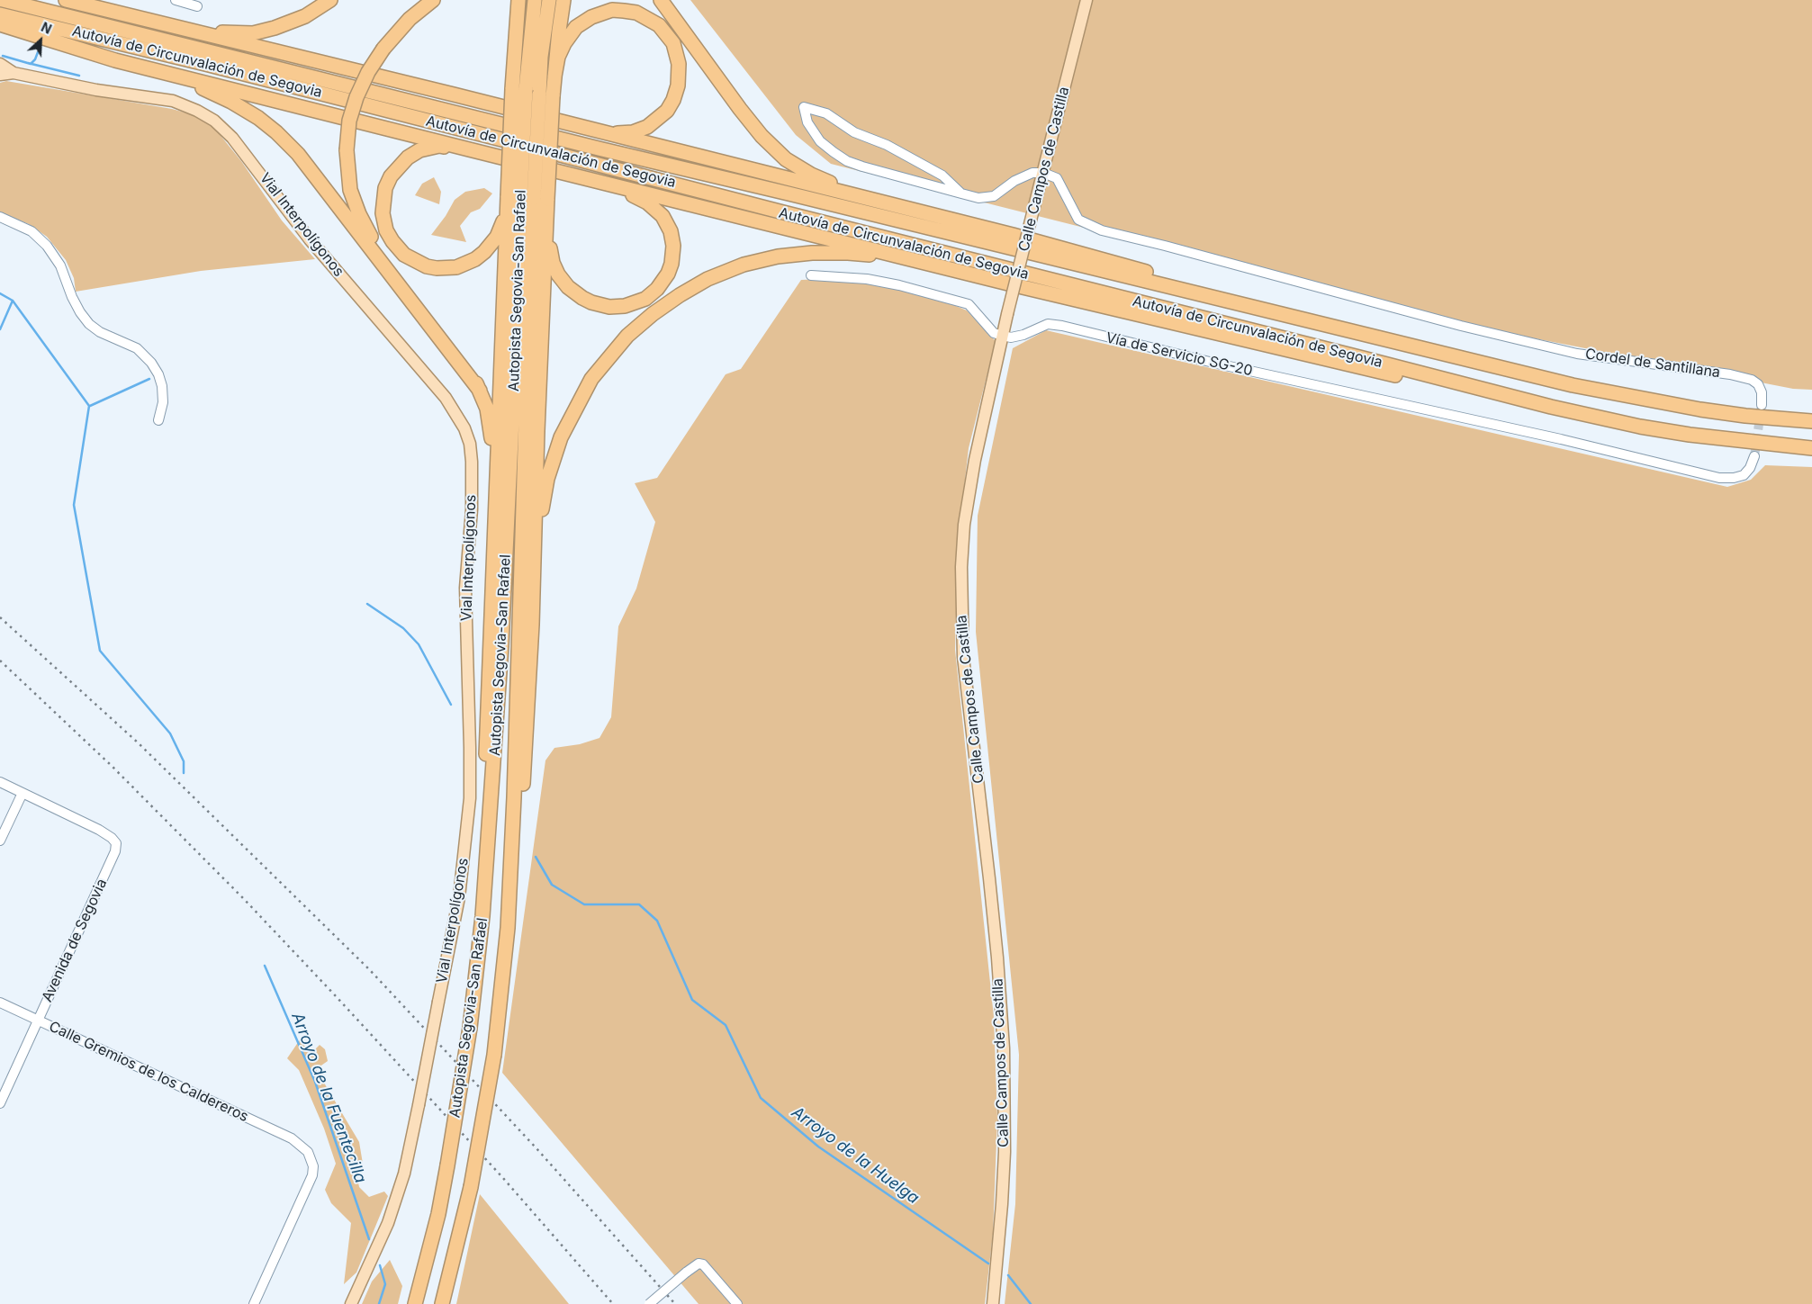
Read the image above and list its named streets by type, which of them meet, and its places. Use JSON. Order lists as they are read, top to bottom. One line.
{"streets":{"highway":["Autovía de Circunvalación de Segovia","Autopista Segovia-San Rafael"],"main road":["Calle Campos de Castilla","Vial Interpolígonos"],"street":["Vía de Servicio SG-20","Cordel de Santillana","Avenida de Segovia","Calle Gremios de los Caldereros"]},"crossings":[["Calle Campos de Castilla","Vía de Servicio SG-20"],["Calle Campos de Castilla","Cordel de Santillana"],["Avenida de Segovia","Calle Gremios de los Caldereros"]],"water":["Arroyo de la Fuentecilla","Arroyo de la Huelga"],"north":"top right"}
